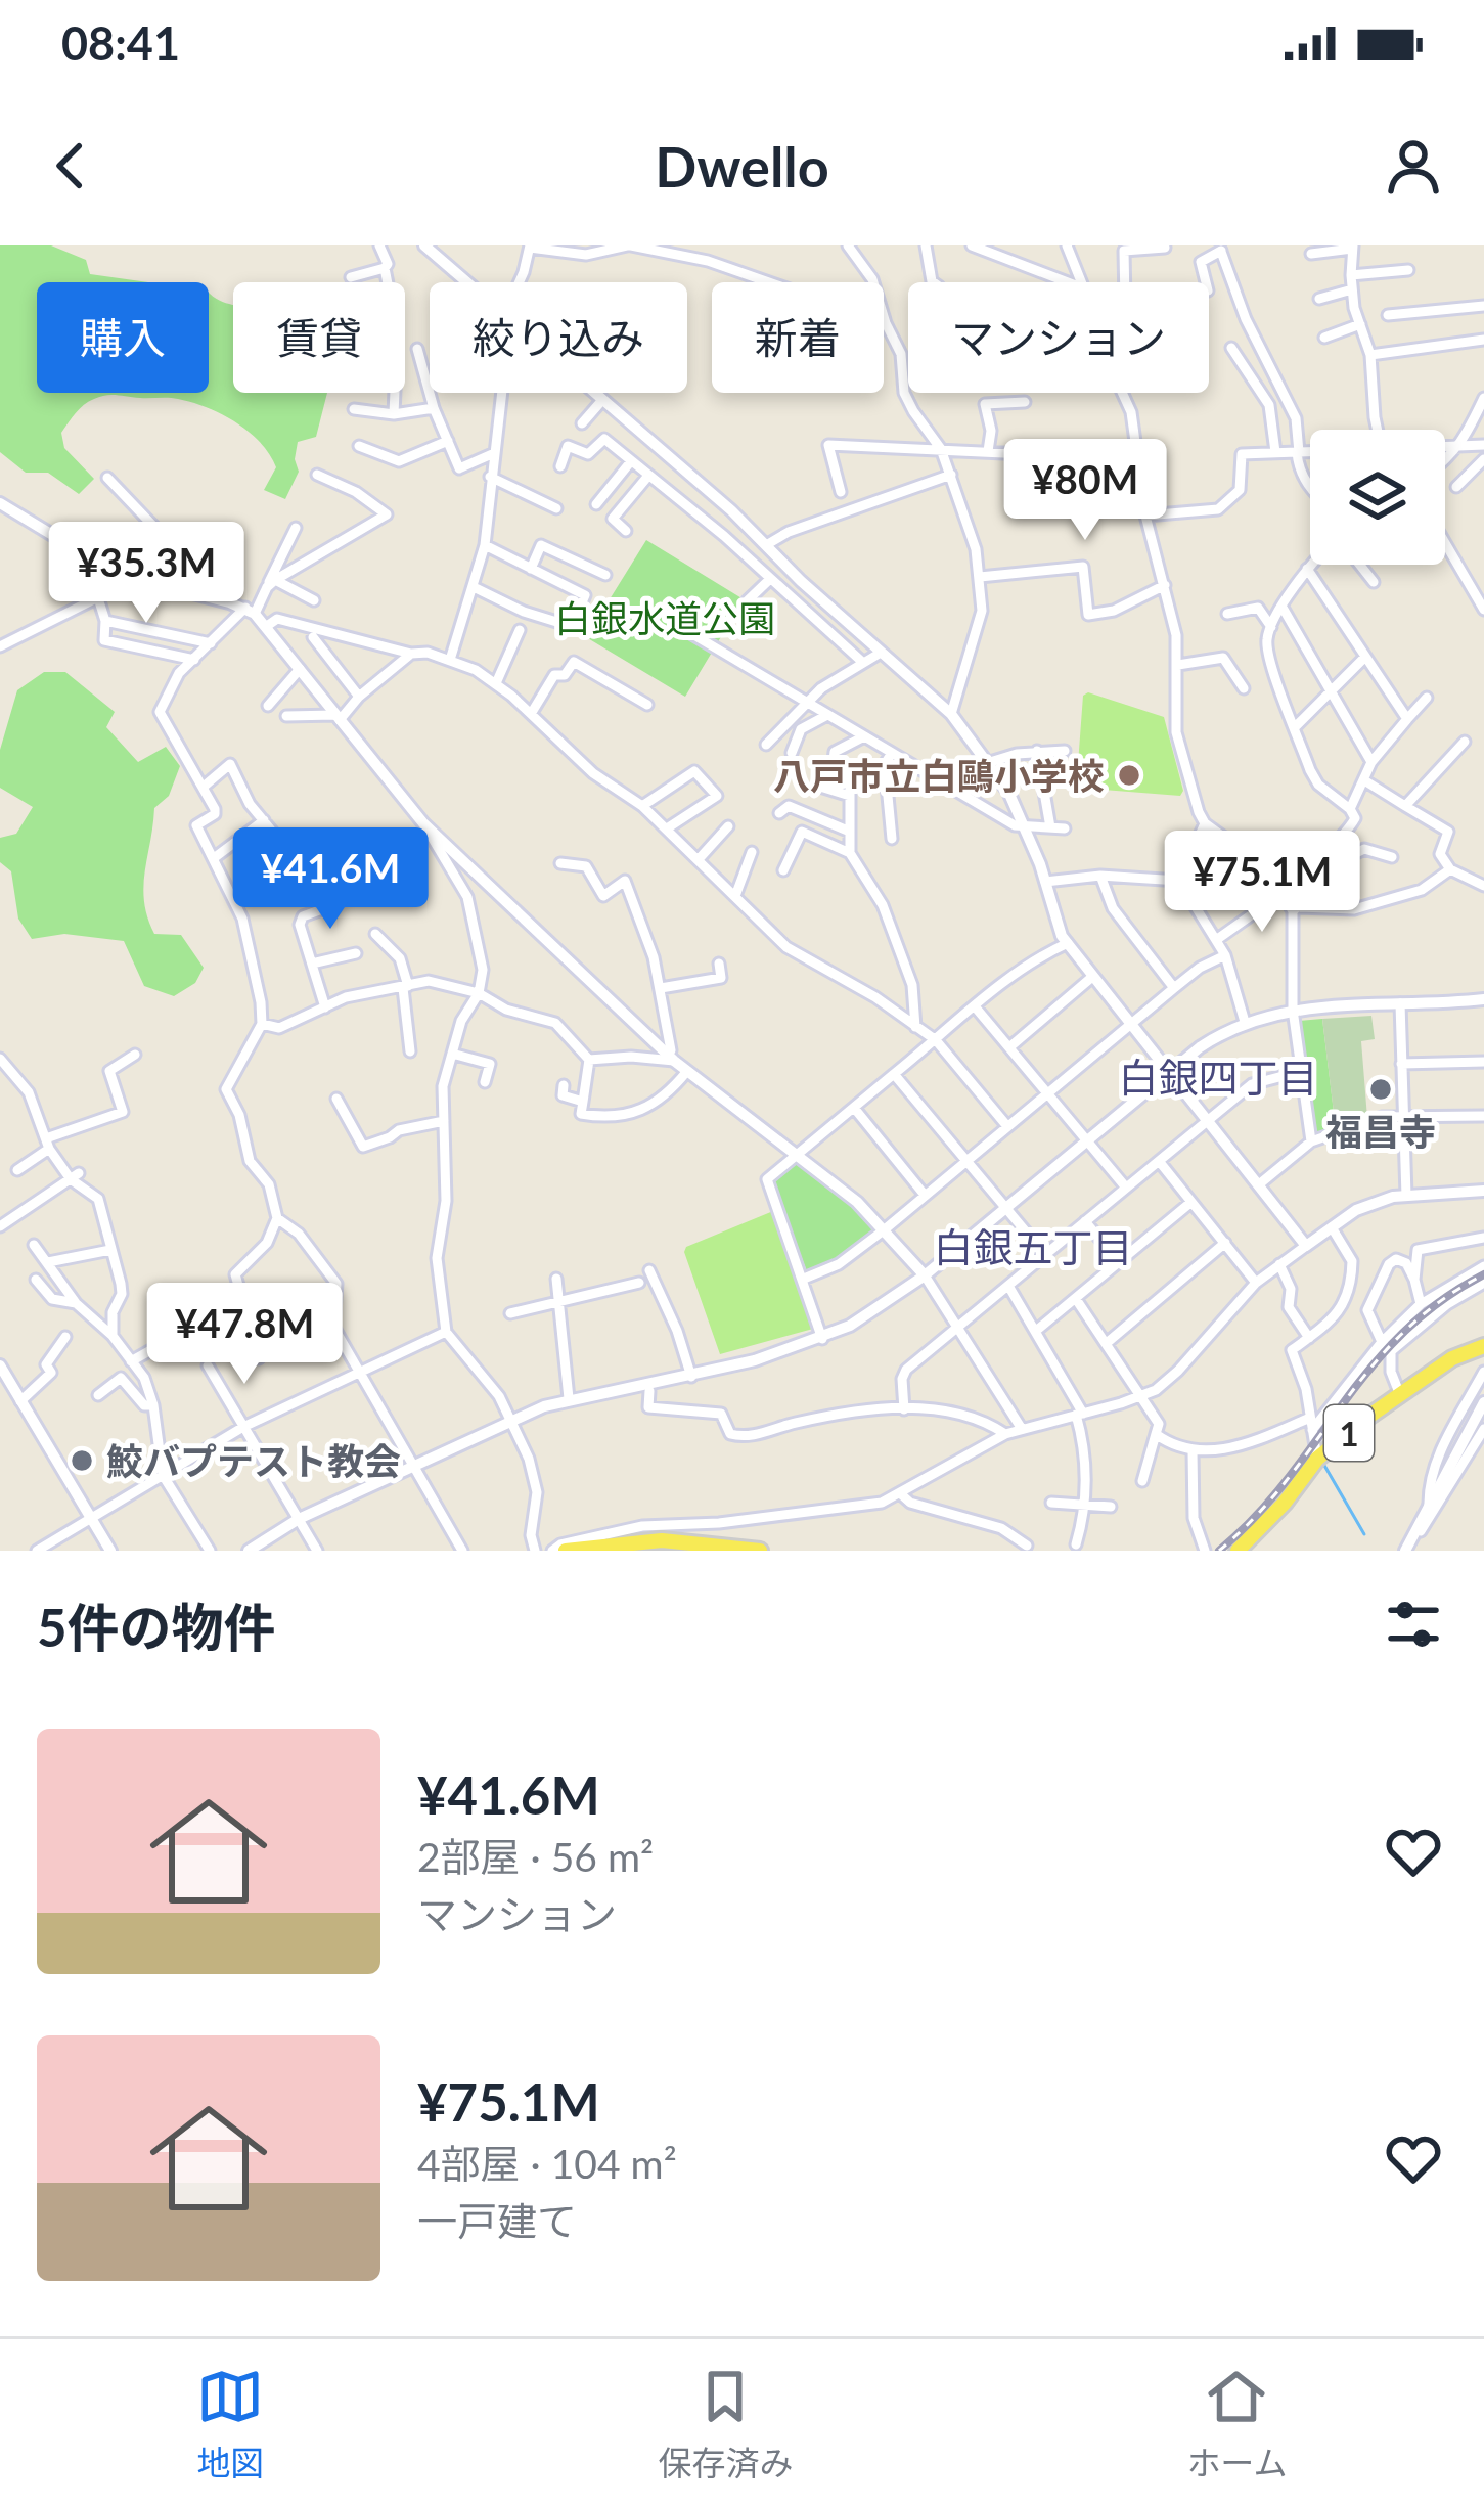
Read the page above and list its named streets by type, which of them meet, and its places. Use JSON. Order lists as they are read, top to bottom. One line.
{"streets":{"main road":["1"]},"districts":["白銀四丁目","白銀五丁目"],"parks":["白銀水道公園"],"places":["八戸市立白鷗小学校","福昌寺","鮫バプテスト教会"],"page":{"status":"08:41","header":"Dwello","chip":["購入","賃貸","絞り込み","新着","マンション"],"price":["¥80M","¥35.3M","¥41.6M","¥75.1M","¥47.8M"],"heading":"5件の物件","list":[{"name":"¥41.6M","note":"2部屋 · 56 m² · マンション"},{"name":"¥75.1M","note":"4部屋 · 104 m² · 一戸建て"}],"tabs":["地図","保存済み","ホーム"]}}
